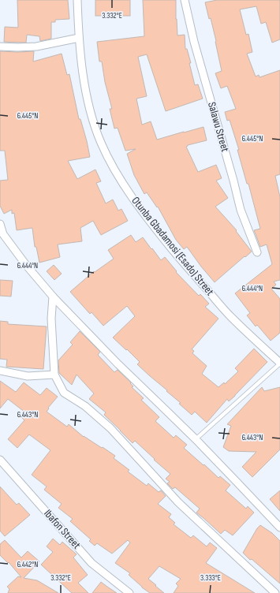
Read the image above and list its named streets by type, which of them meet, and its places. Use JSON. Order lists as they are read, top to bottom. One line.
{"streets":{"street":["Salawu Street","Otunba Gbadamosi (Esado) Street","Ibafon Street"]},"coordinates":["3.332°E","6.445°N","6.444°N","6.443°N","6.442°N","3.333°E"]}
